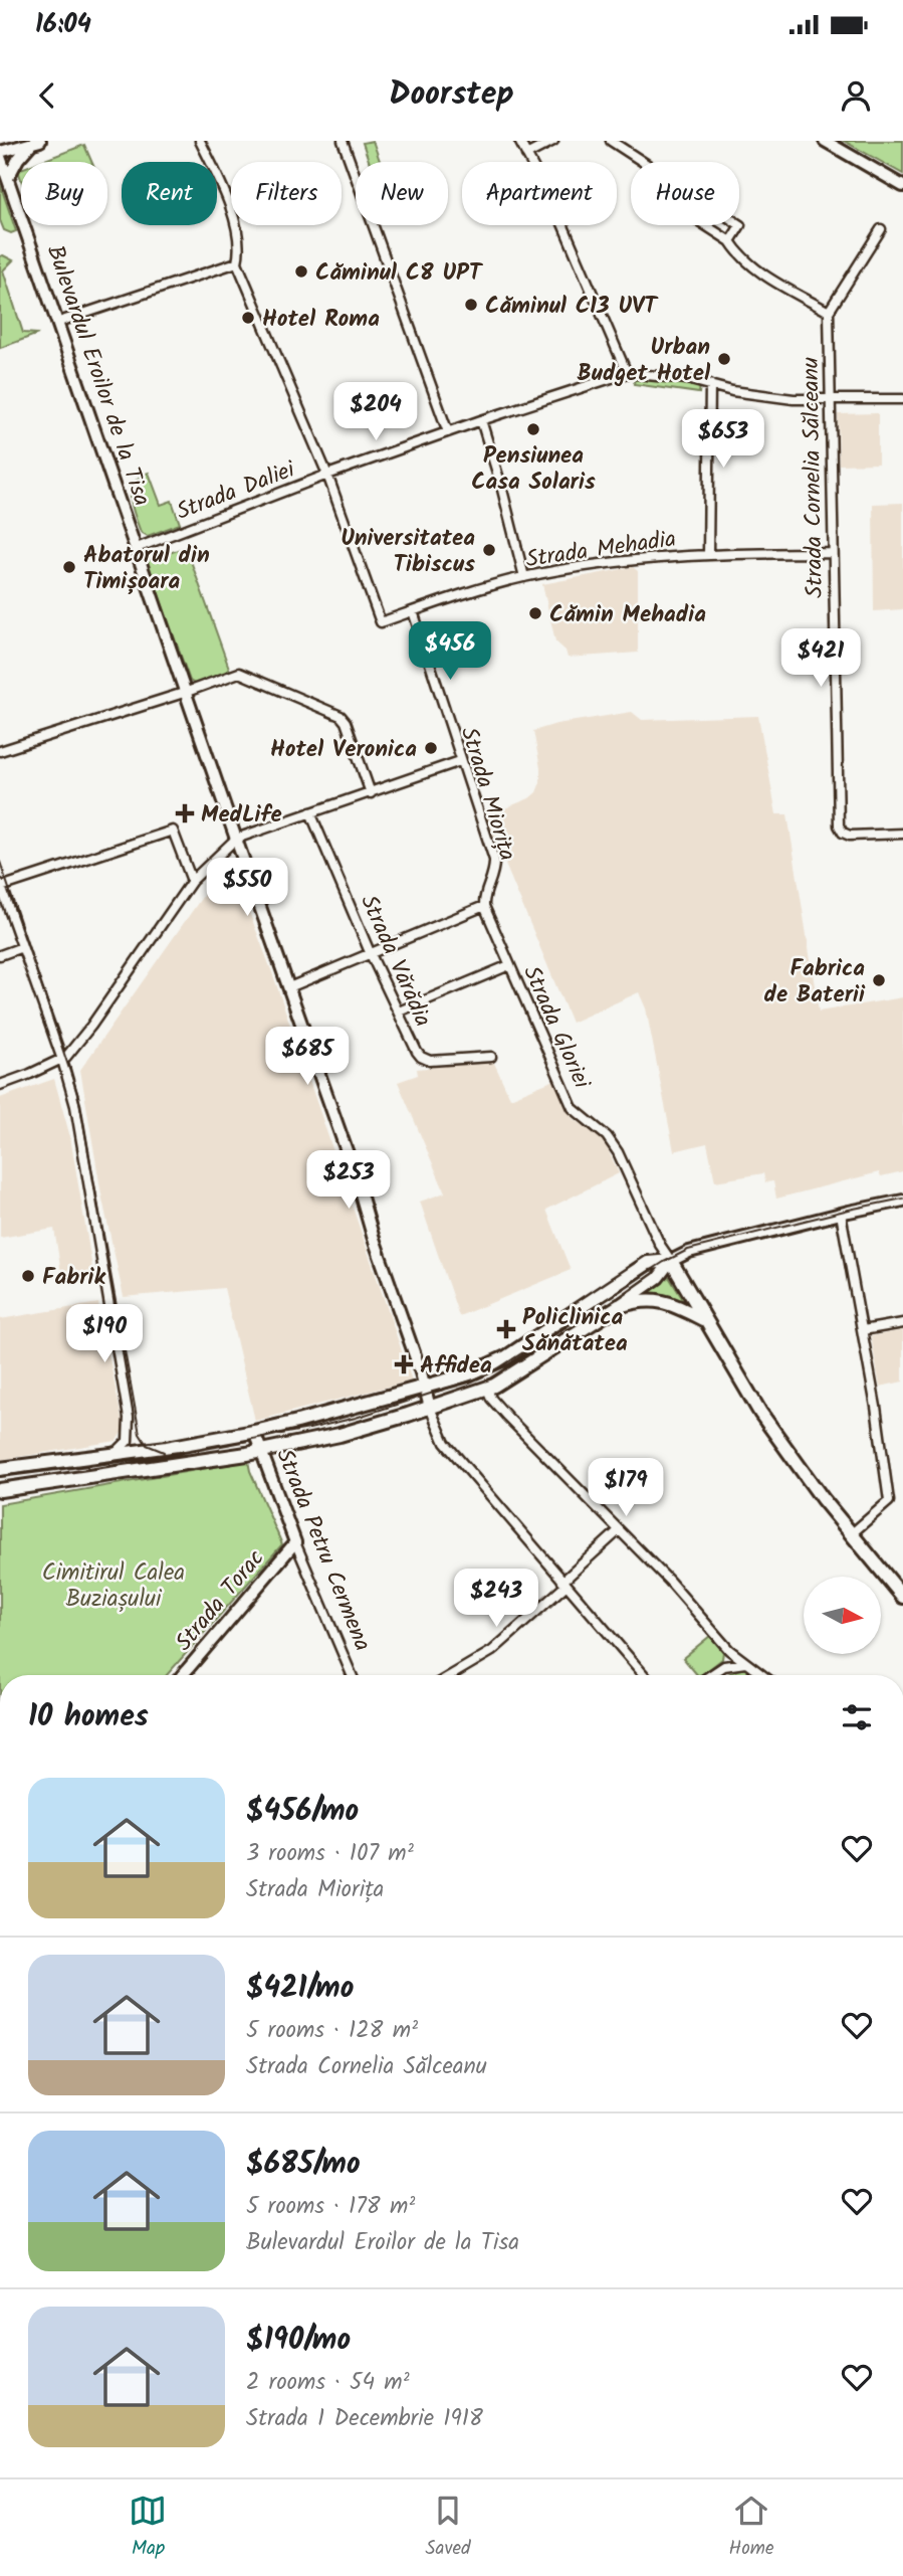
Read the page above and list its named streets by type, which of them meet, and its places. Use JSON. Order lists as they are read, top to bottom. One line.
{"streets":{"street":["Bulevardul Eroilor de la Tisa","Strada Cornelia Sălceanu","Strada Daliei","Strada Mehadia","Strada Miorița","Strada Vărădia","Strada Gloriei","Strada Petru Cermena","Strada Torac"]},"crossings":[["Bulevardul Eroilor de la Tisa","Strada Daliei"],["Strada Cornelia Sălceanu","Strada Mehadia"],["Strada Daliei","Strada Mehadia"],["Strada Mehadia","Strada Miorița"],["Strada Miorița","Strada Gloriei"],["Strada Petru Cermena","Strada Torac"]],"parks":["Cimitirul Calea Buziașului"],"places":{"other":["Căminul C8 UPT","Căminul C13 UVT","Hotel Roma","Urban Budget Hotel","Pensiunea Casa Solaris","Universitatea Tibiscus","Abatorul din Timișoara","Cămin Mehadia","Hotel Veronica","Fabrica de Baterii","Fabrik"],"health":["MedLife","Policlinica Sănătatea","Affidea"]},"north":"right","page":{"status":"16:04","header":"Doorstep","chip":["Buy","Rent","Filters","New","Apartment","House"],"price":["$204","$653","$456","$421","$550","$685","$253","$190","$179","$243"],"heading":"10 homes","list":[{"name":"$456/mo","note":"3 rooms · 107 m² · Strada Miorița"},{"name":"$421/mo","note":"5 rooms · 128 m² · Strada Cornelia Sălceanu"},{"name":"$685/mo","note":"5 rooms · 178 m² · Bulevardul Eroilor de la Tisa"},{"name":"$190/mo","note":"2 rooms · 54 m² · Strada 1 Decembrie 1918"}],"tabs":["Map","Saved","Home"]}}
